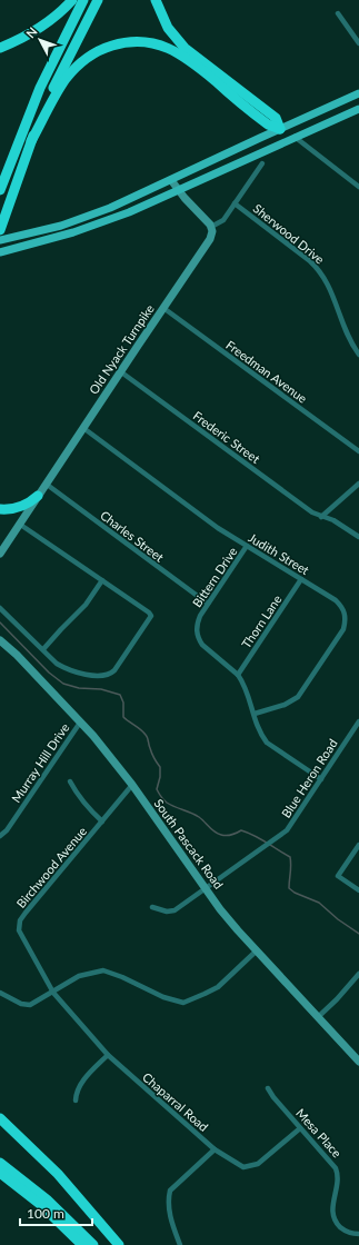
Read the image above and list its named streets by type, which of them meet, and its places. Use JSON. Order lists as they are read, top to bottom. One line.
{"streets":{"street":["Sherwood Drive","Old Nyack Turnpike","Freedman Avenue","Frederic Street","Charles Street","Judith Street","Bittern Drive","Thorn Lane","Murray Hill Drive","Blue Heron Road","South Pascack Road","Birchwood Avenue","Chaparral Road","Mesa Place"]},"crossings":[["Old Nyack Turnpike","Freedman Avenue"],["Old Nyack Turnpike","Frederic Street"],["Old Nyack Turnpike","Charles Street"],["Old Nyack Turnpike","Judith Street"],["Charles Street","Bittern Drive"],["Judith Street","Bittern Drive"],["Judith Street","Thorn Lane"],["Bittern Drive","Thorn Lane"],["Bittern Drive","Blue Heron Road"],["Murray Hill Drive","South Pascack Road"],["Blue Heron Road","South Pascack Road"],["South Pascack Road","Birchwood Avenue"],["Birchwood Avenue","Chaparral Road"],["Chaparral Road","Mesa Place"]],"scale_bar":"100 m","north":"top left"}
